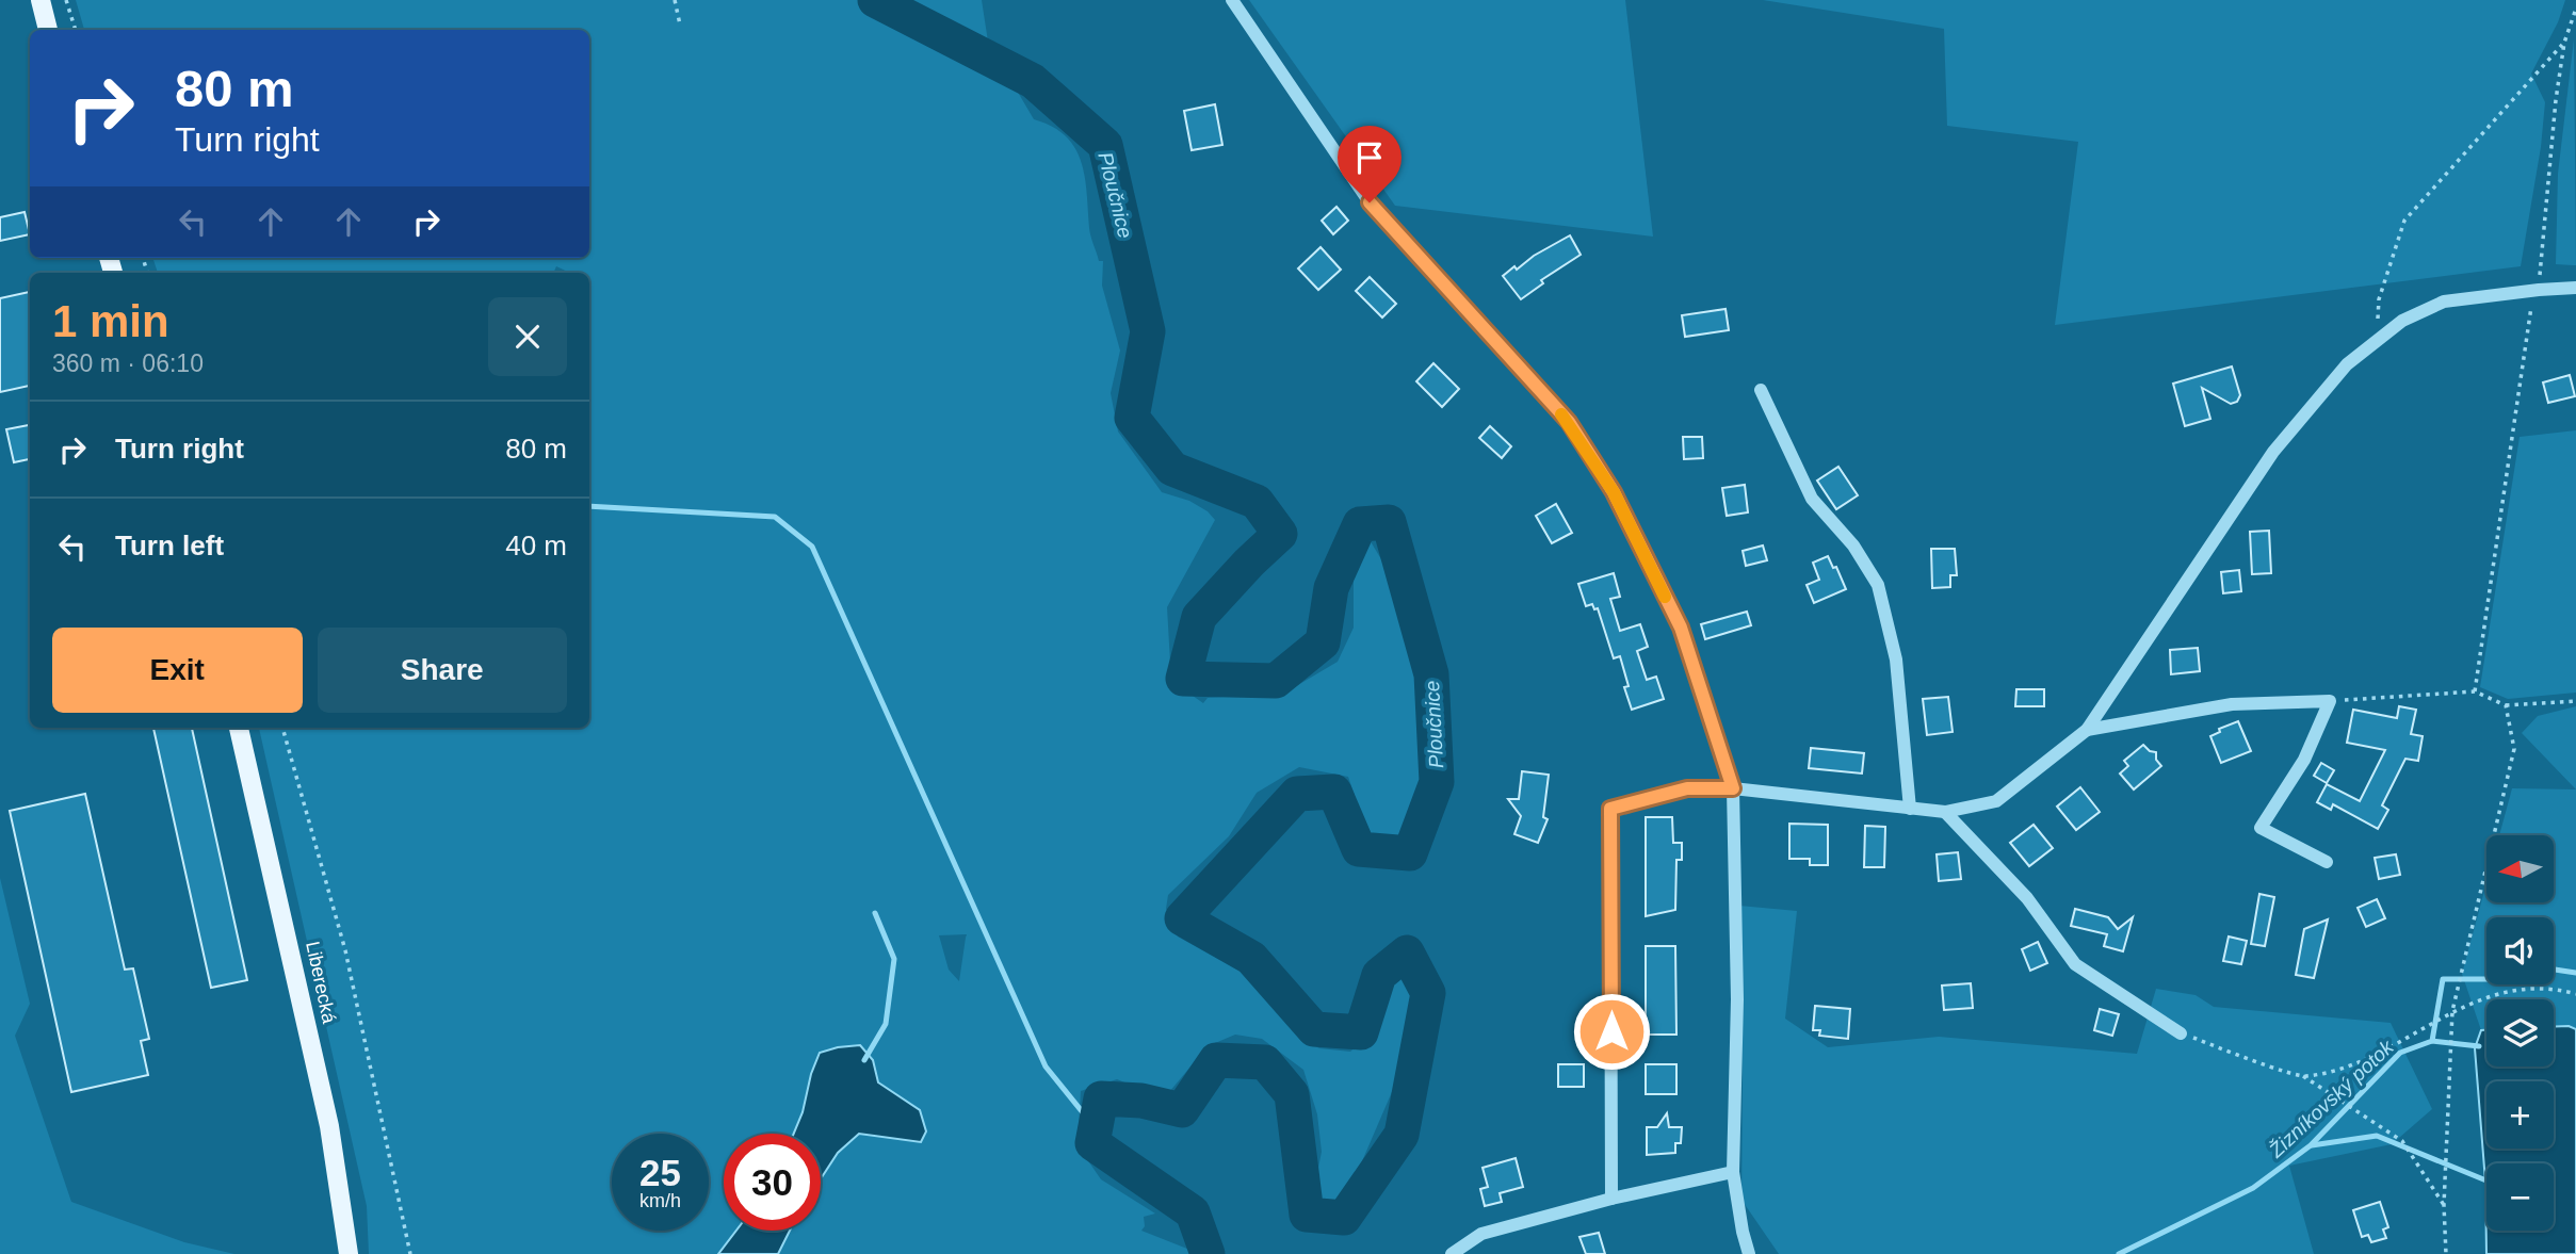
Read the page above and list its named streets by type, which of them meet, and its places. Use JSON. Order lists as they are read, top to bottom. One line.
{"streets":{"main road":["Liberecká"]},"water":["Ploučnice","Žizníkovský potok"],"north":"left","page":{"turn":["80 m","Turn right"],"heading":["1 min","360 m · 06:10"],"list":[{"name":"Turn right","value":"80 m"},{"name":"Turn left","value":"40 m"}],"buttons":["Exit","Share"],"map_buttons":["+","−"],"speed":"25 km/h","limit":"30"}}
